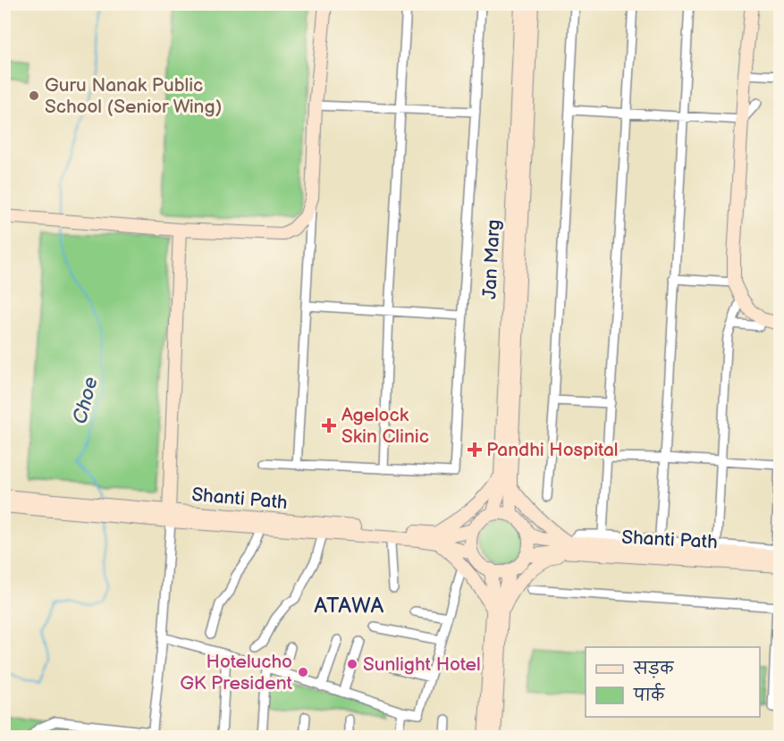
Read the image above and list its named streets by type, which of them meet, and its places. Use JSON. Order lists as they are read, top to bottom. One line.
{"streets":{"main road":["Jan Marg","Shanti Path"]},"crossings":[["Jan Marg","Shanti Path"]],"districts":["ATAWA"],"water":["Choe"],"places":{"other":["Guru Nanak Public School (Senior Wing)","Sunlight Hotel","Hotelucho GK President"],"health":["Agelock Skin Clinic","Pandhi Hospital"]},"legend":["सड़क","पार्क"]}
